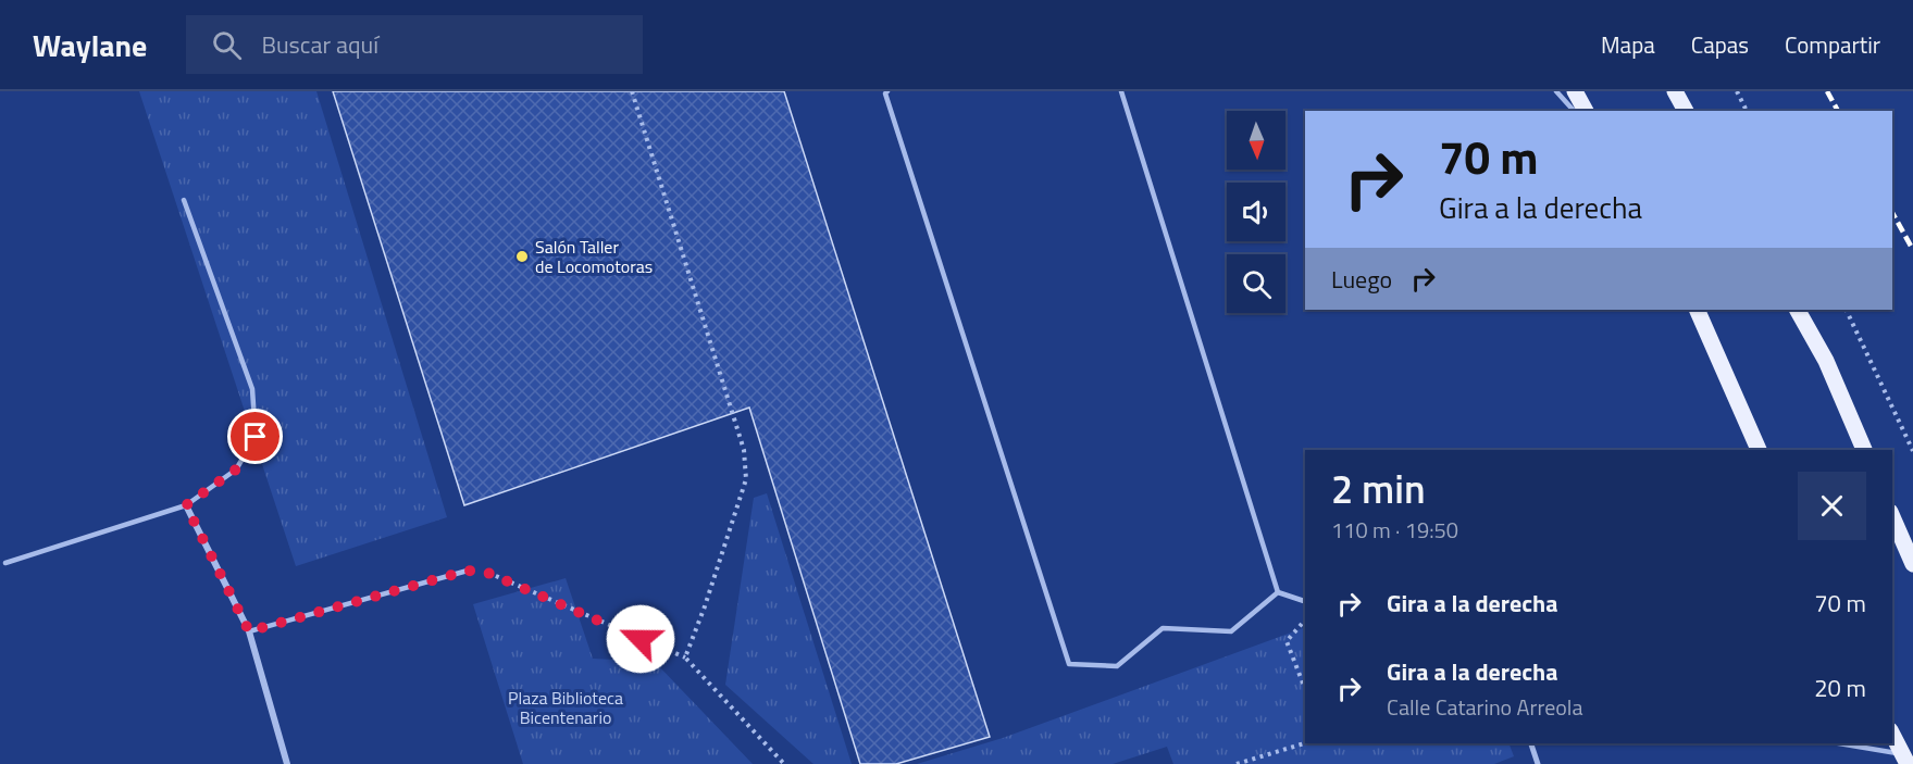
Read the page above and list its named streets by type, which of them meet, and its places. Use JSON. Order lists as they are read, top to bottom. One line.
{"parks":["Plaza Biblioteca Bicentenario"],"places":["Salón Taller de Locomotoras"],"north":"bottom","page":{"header":"Waylane","search":"Buscar aquí","nav":["Mapa","Capas","Compartir"],"turn":["70 m","Gira a la derecha"],"then":"Luego","heading":["2 min","110 m · 19:50"],"list":[{"name":"Gira a la derecha","value":"70 m"},{"name":"Gira a la derecha","note":"Calle Catarino Arreola","value":"20 m"}]}}
